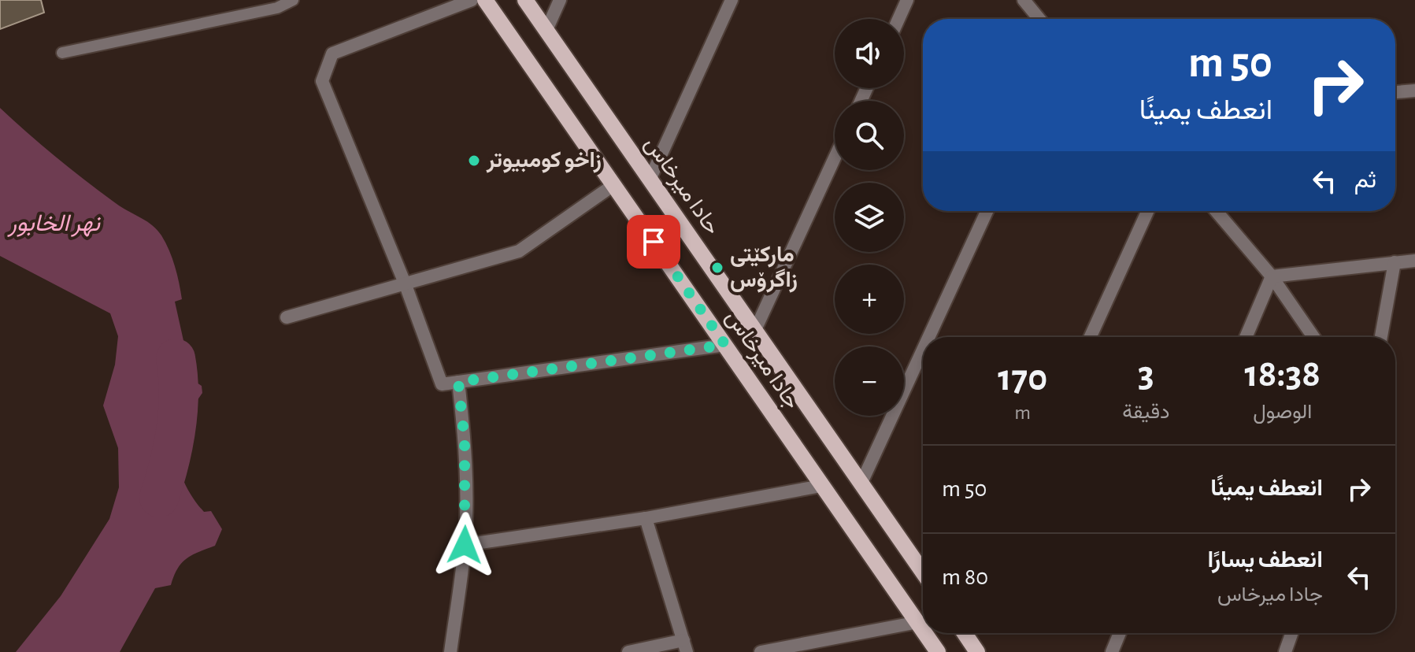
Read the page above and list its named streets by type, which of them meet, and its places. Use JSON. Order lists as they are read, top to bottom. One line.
{"streets":{"main road":["حادا ميرخاس","جادا ميرخاس"]},"water":["نهر الخابور"],"places":["زاخو كومبيوتر","مارکێتی زاگرۆس"],"page":{"map_buttons":["+","−"],"turn":["50 m","انعطف يمينًا"],"then":"ثم","eta":["18:38","الوصول","3","دقيقة","170","m"],"list":[{"name":"انعطف يمينًا","value":"50 m"},{"name":"انعطف يسارًا","note":"جادا ميرخاس","value":"80 m"}]}}
